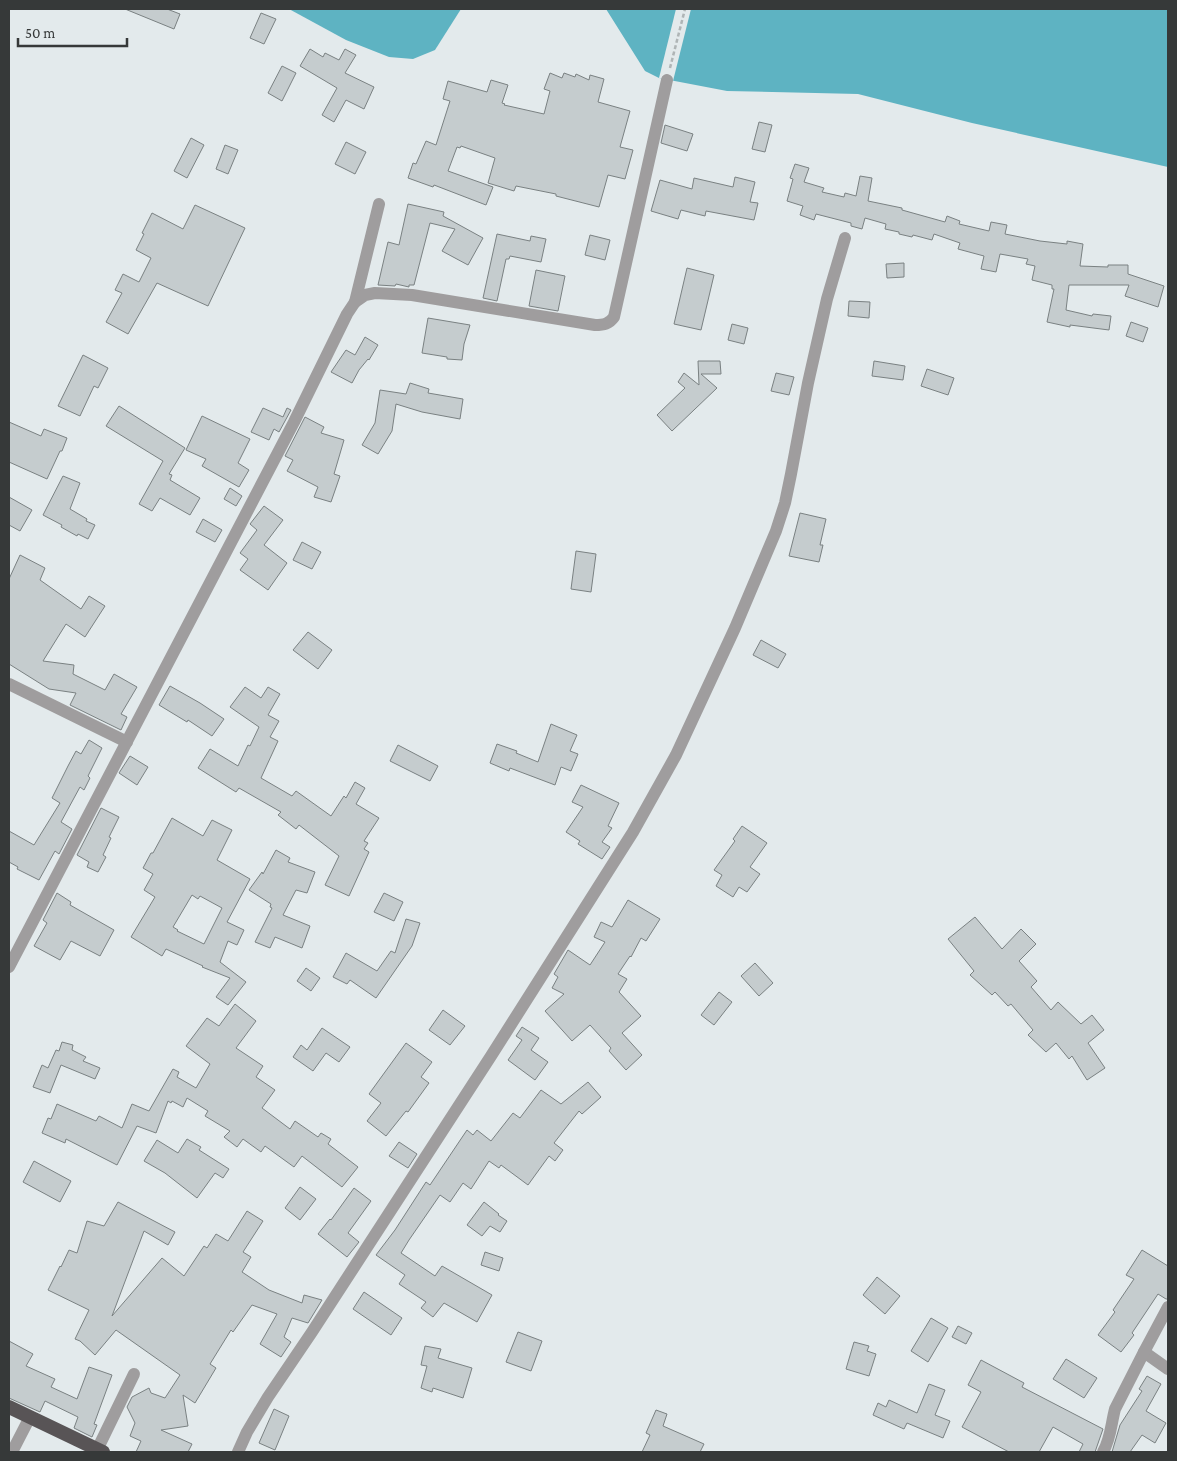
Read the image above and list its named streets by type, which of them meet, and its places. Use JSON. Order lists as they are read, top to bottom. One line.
{"scale_bar":"50 m"}
